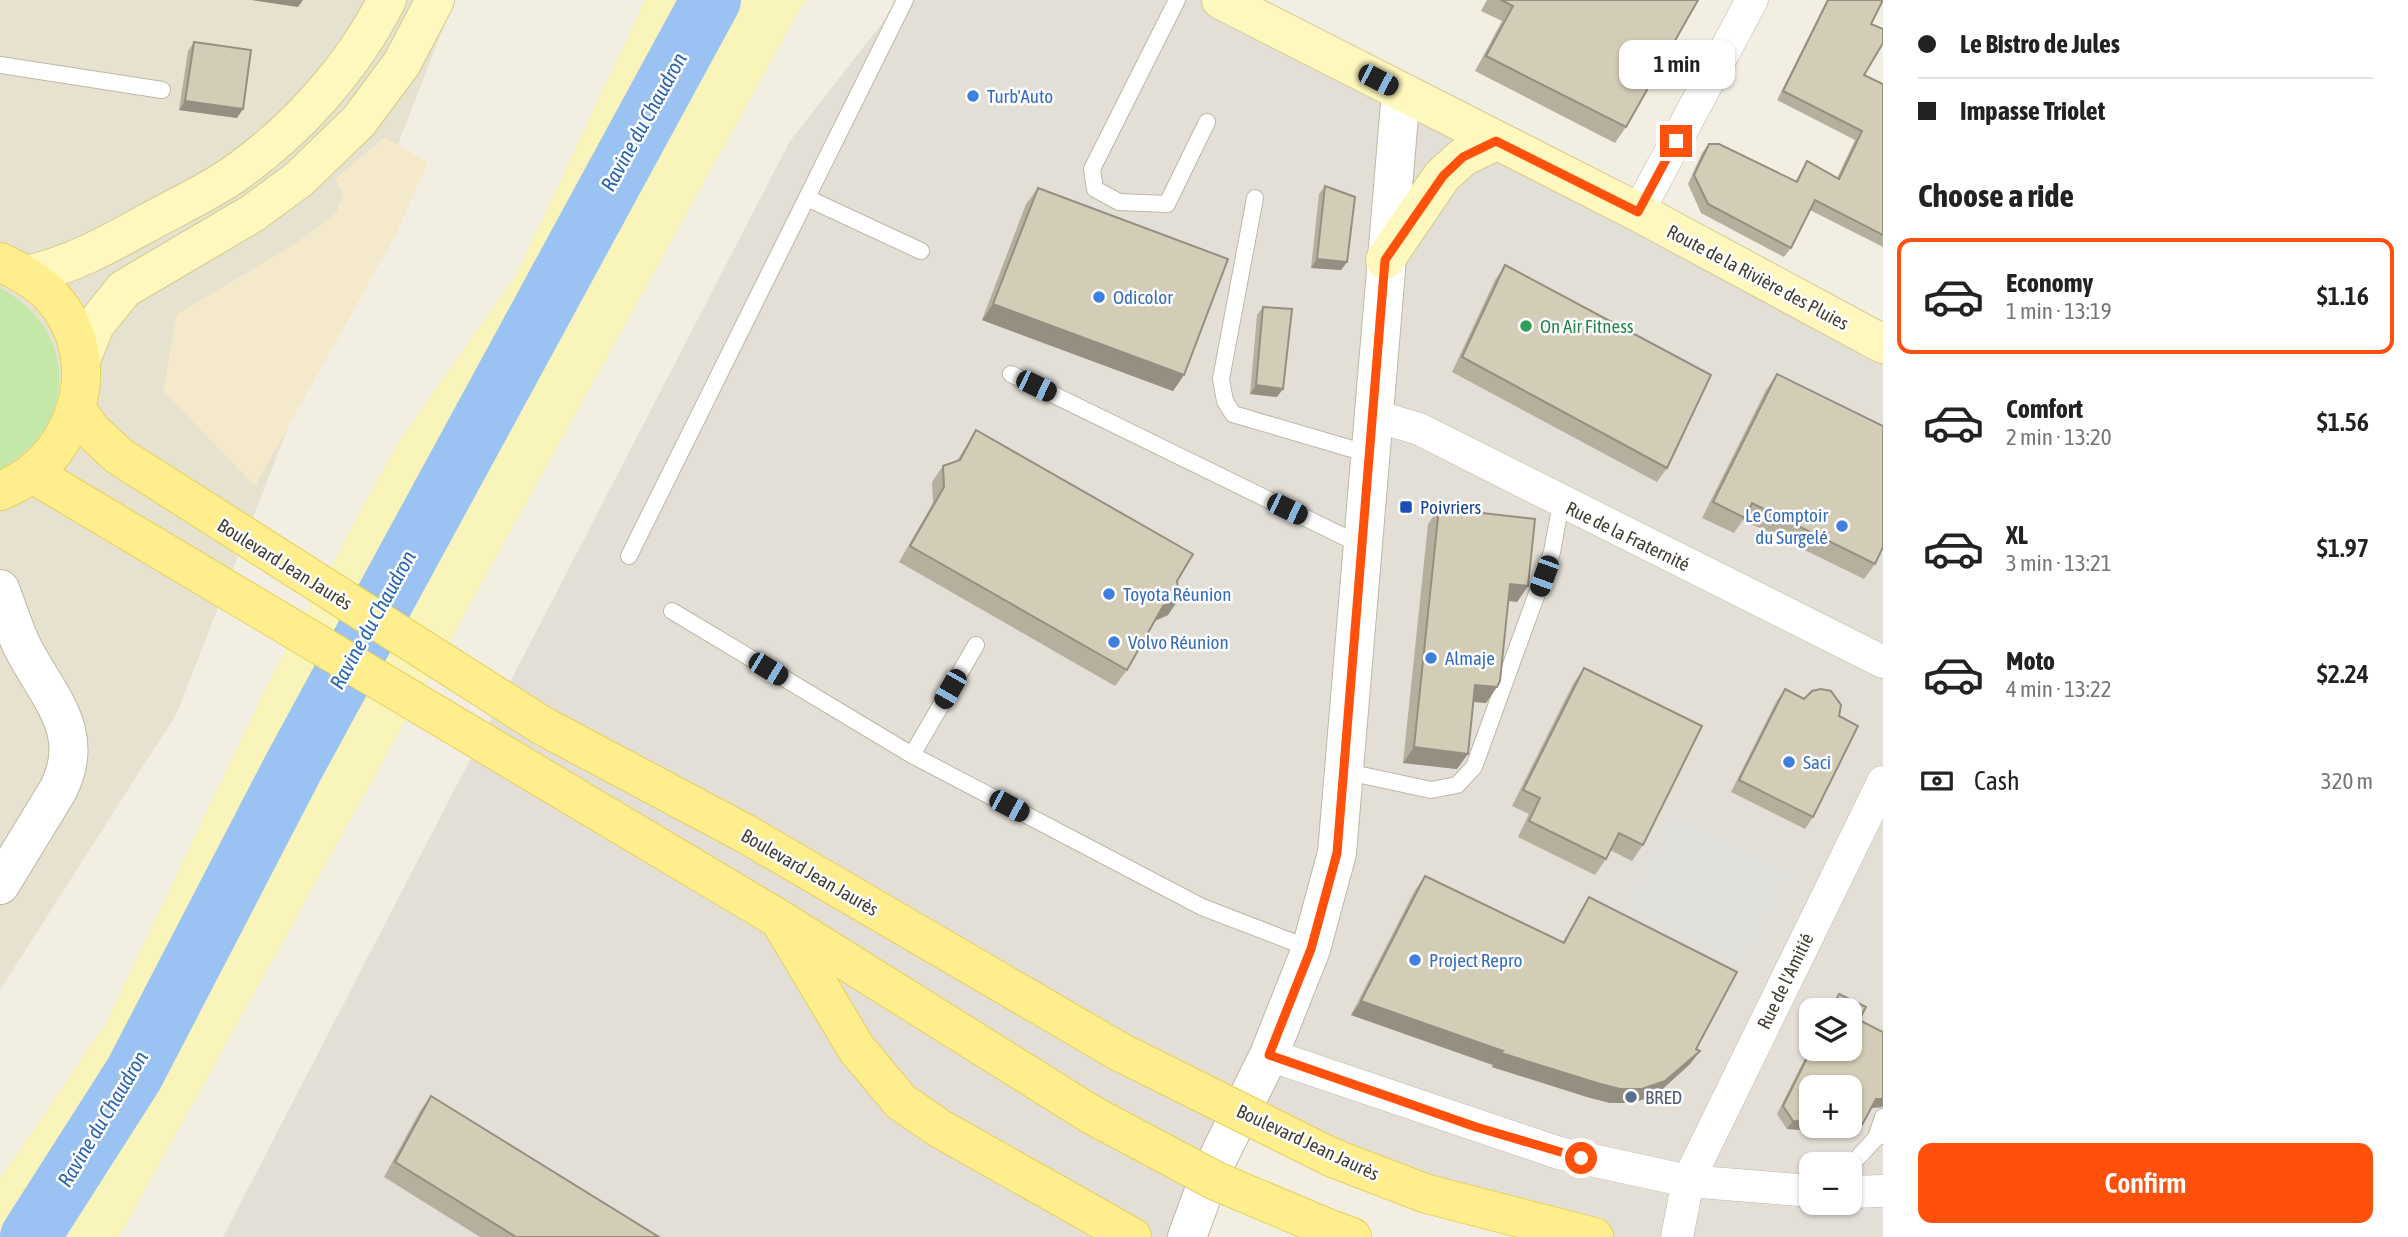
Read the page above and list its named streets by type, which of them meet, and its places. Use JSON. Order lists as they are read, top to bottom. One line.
{"streets":{"main road":["Route de la Rivière des Pluies","Boulevard Jean Jaurès"],"street":["Rue de la Fraternité","Rue de l'Amitié"]},"water":["Ravine du Chaudron"],"places":{"other":["Turb'Auto","Odicolor","On Air Fitness","Le Comptoir du Surgelé","Toyota Réunion","Volvo Réunion","Almaje","Saci","Project Repro","BRED"],"transit":["Poivriers"]},"page":{"banner":["Le Bistro de Jules","Impasse Triolet"],"bubble":"1 min","heading":"Choose a ride","list":[{"name":"Economy","note":"1 min · 13:19","value":"$1.16"},{"name":"Comfort","note":"2 min · 13:20","value":"$1.56"},{"name":"XL","note":"3 min · 13:21","value":"$1.97"},{"name":"Moto","note":"4 min · 13:22","value":"$2.24"}],"pay":["Cash","320 m"],"map_buttons":["+","−"],"buttons":"Confirm"}}
